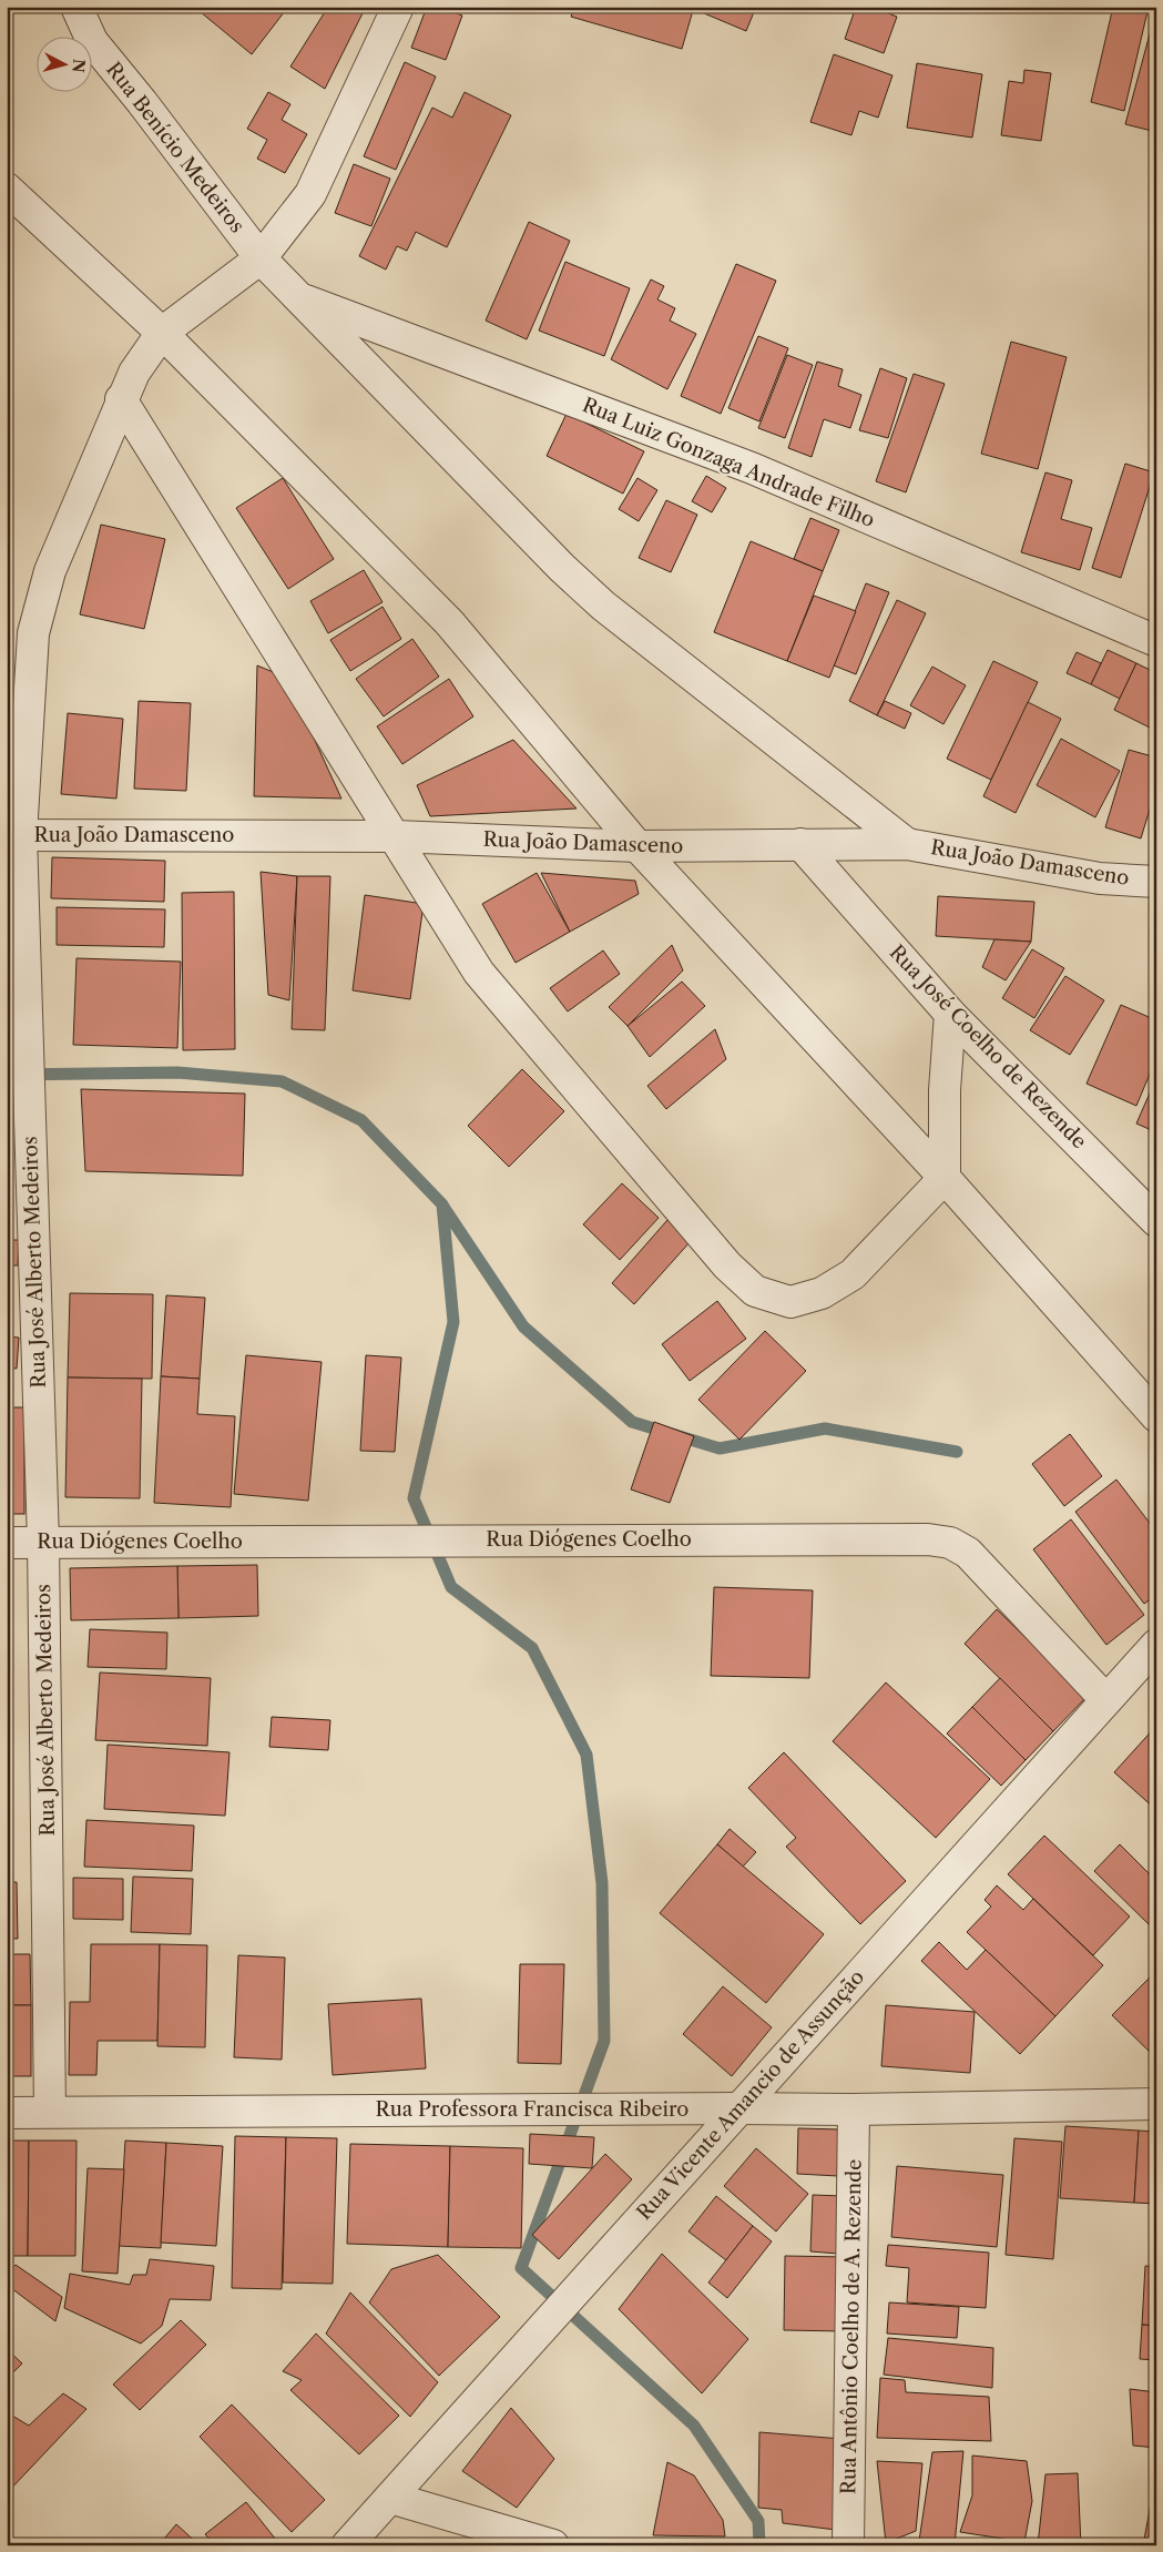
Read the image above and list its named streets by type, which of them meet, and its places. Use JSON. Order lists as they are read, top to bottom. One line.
{"streets":{"street":["Rua Benício Medeiros","Rua Luiz Gonzaga Andrade Filho","Rua João Damasceno","Rua José Coelho de Rezende","Rua José Alberto Medeiros","Rua Diógenes Coelho","Rua Vicente Amancio de Assunção","Rua Professora Francisca Ribeiro","Rua Antônio Coelho de A. Rezende"]},"crossings":[["Rua Benício Medeiros","Rua Luiz Gonzaga Andrade Filho"],["Rua Benício Medeiros","Rua João Damasceno"],["Rua Benício Medeiros","Rua José Alberto Medeiros"],["Rua João Damasceno","Rua José Coelho de Rezende"],["Rua João Damasceno","Rua José Alberto Medeiros"],["Rua José Alberto Medeiros","Rua Diógenes Coelho"],["Rua José Alberto Medeiros","Rua Professora Francisca Ribeiro"],["Rua Diógenes Coelho","Rua Vicente Amancio de Assunção"],["Rua Vicente Amancio de Assunção","Rua Professora Francisca Ribeiro"],["Rua Professora Francisca Ribeiro","Rua Antônio Coelho de A. Rezende"]],"north":"right"}
